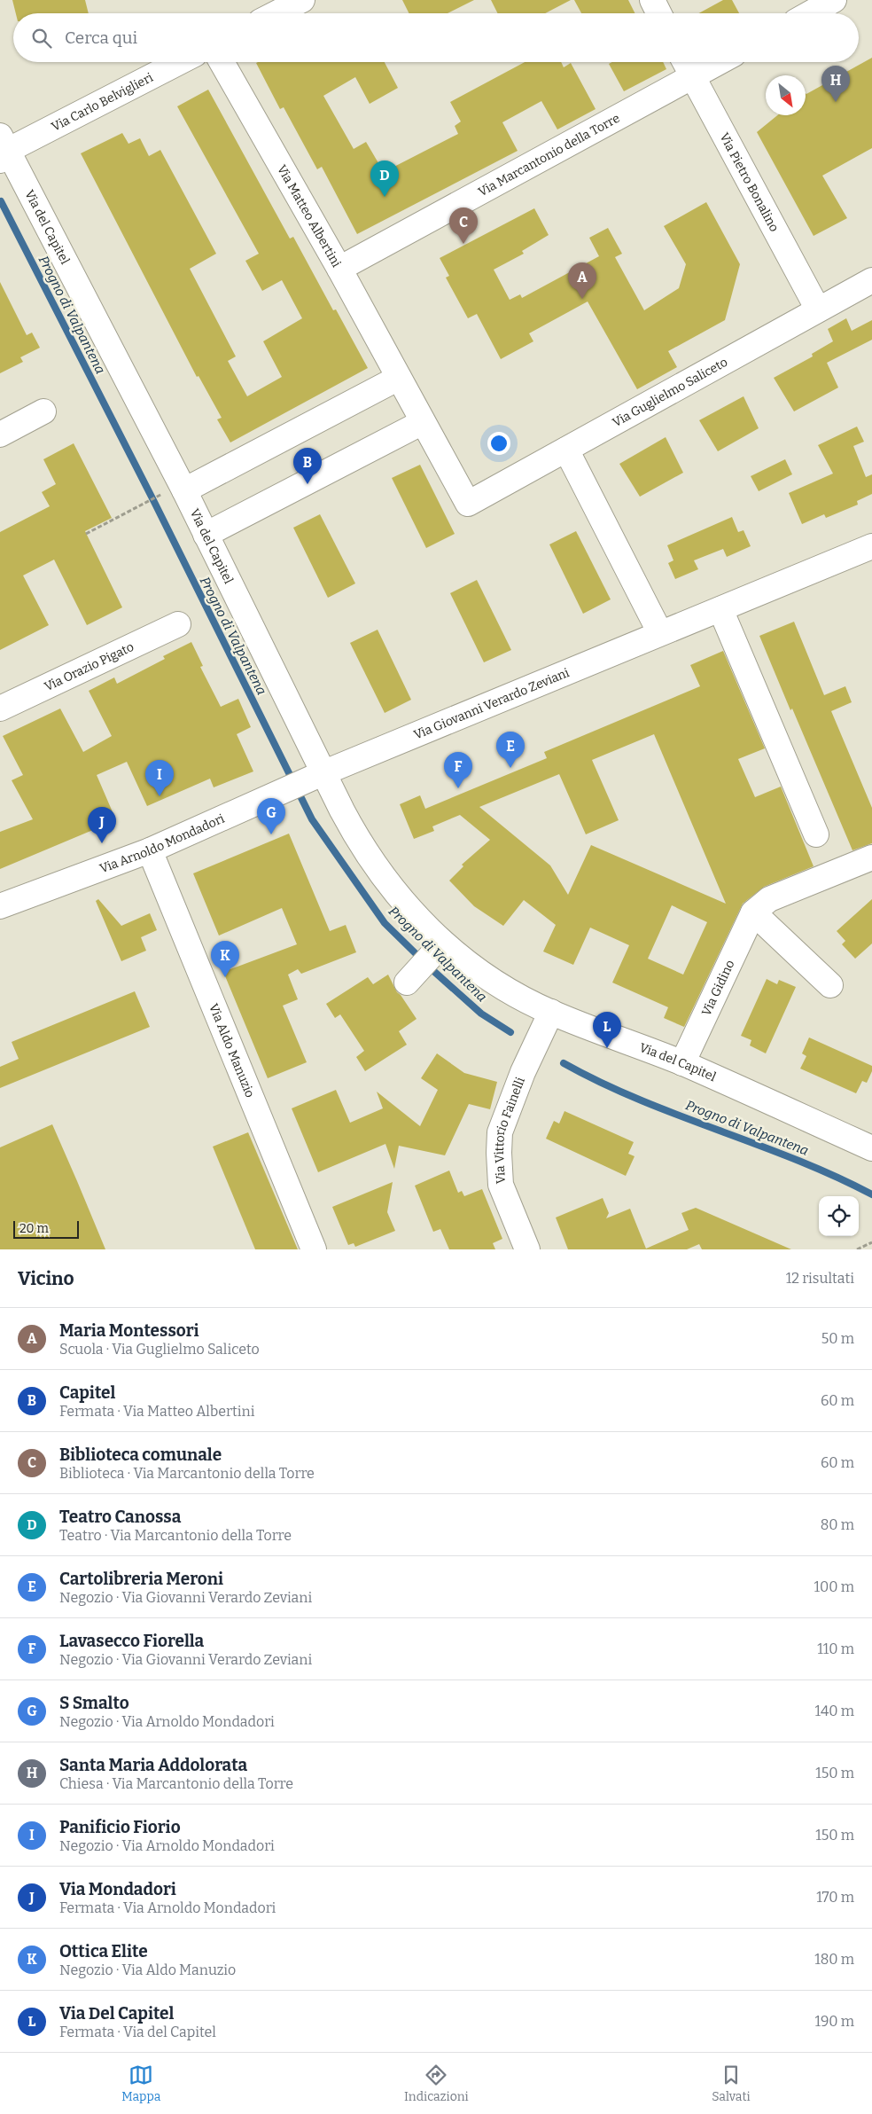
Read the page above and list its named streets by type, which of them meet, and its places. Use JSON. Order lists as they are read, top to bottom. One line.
{"streets":{"street":["Via Carlo Belviglieri","Via Marcantonio della Torre","Via Pietro Bonalino","Via Matteo Albertini","Via del Capitel","Via Guglielmo Saliceto","Via Orazio Pigato","Via Giovanni Verardo Zeviani","Via Arnoldo Mondadori","Via Gidino","Via Aldo Manuzio","Via Vittorio Fainelli"]},"crossings":[["Via Carlo Belviglieri","Via del Capitel"],["Via Marcantonio della Torre","Via Pietro Bonalino"],["Via Marcantonio della Torre","Via Matteo Albertini"],["Via Pietro Bonalino","Via Guglielmo Saliceto"],["Via Matteo Albertini","Via Guglielmo Saliceto"],["Via del Capitel","Via Giovanni Verardo Zeviani"],["Via del Capitel","Via Arnoldo Mondadori"],["Via del Capitel","Via Gidino"],["Via del Capitel","Via Vittorio Fainelli"],["Via Giovanni Verardo Zeviani","Via Arnoldo Mondadori"],["Via Arnoldo Mondadori","Via Aldo Manuzio"]],"water":["Progno di Valpantena"],"scale_bar":"20 m","north":"bottom right","page":{"search":"Cerca qui","pins":["H","D","C","A","B","E","F","I","G","J","K","L"],"scale":"20 m","heading":["Vicino","12 risultati"],"list":[{"mark":"A","name":"Maria Montessori","note":"Scuola · Via Guglielmo Saliceto","value":"50 m"},{"mark":"B","name":"Capitel","note":"Fermata · Via Matteo Albertini","value":"60 m"},{"mark":"C","name":"Biblioteca comunale","note":"Biblioteca · Via Marcantonio della Torre","value":"60 m"},{"mark":"D","name":"Teatro Canossa","note":"Teatro · Via Marcantonio della Torre","value":"80 m"},{"mark":"E","name":"Cartolibreria Meroni","note":"Negozio · Via Giovanni Verardo Zeviani","value":"100 m"},{"mark":"F","name":"Lavasecco Fiorella","note":"Negozio · Via Giovanni Verardo Zeviani","value":"110 m"},{"mark":"G","name":"S Smalto","note":"Negozio · Via Arnoldo Mondadori","value":"140 m"},{"mark":"H","name":"Santa Maria Addolorata","note":"Chiesa · Via Marcantonio della Torre","value":"150 m"},{"mark":"I","name":"Panificio Fiorio","note":"Negozio · Via Arnoldo Mondadori","value":"150 m"},{"mark":"J","name":"Via Mondadori","note":"Fermata · Via Arnoldo Mondadori","value":"170 m"},{"mark":"K","name":"Ottica Elite","note":"Negozio · Via Aldo Manuzio","value":"180 m"},{"mark":"L","name":"Via Del Capitel","note":"Fermata · Via del Capitel","value":"190 m"}],"nav":["Mappa","Indicazioni","Salvati"]}}
